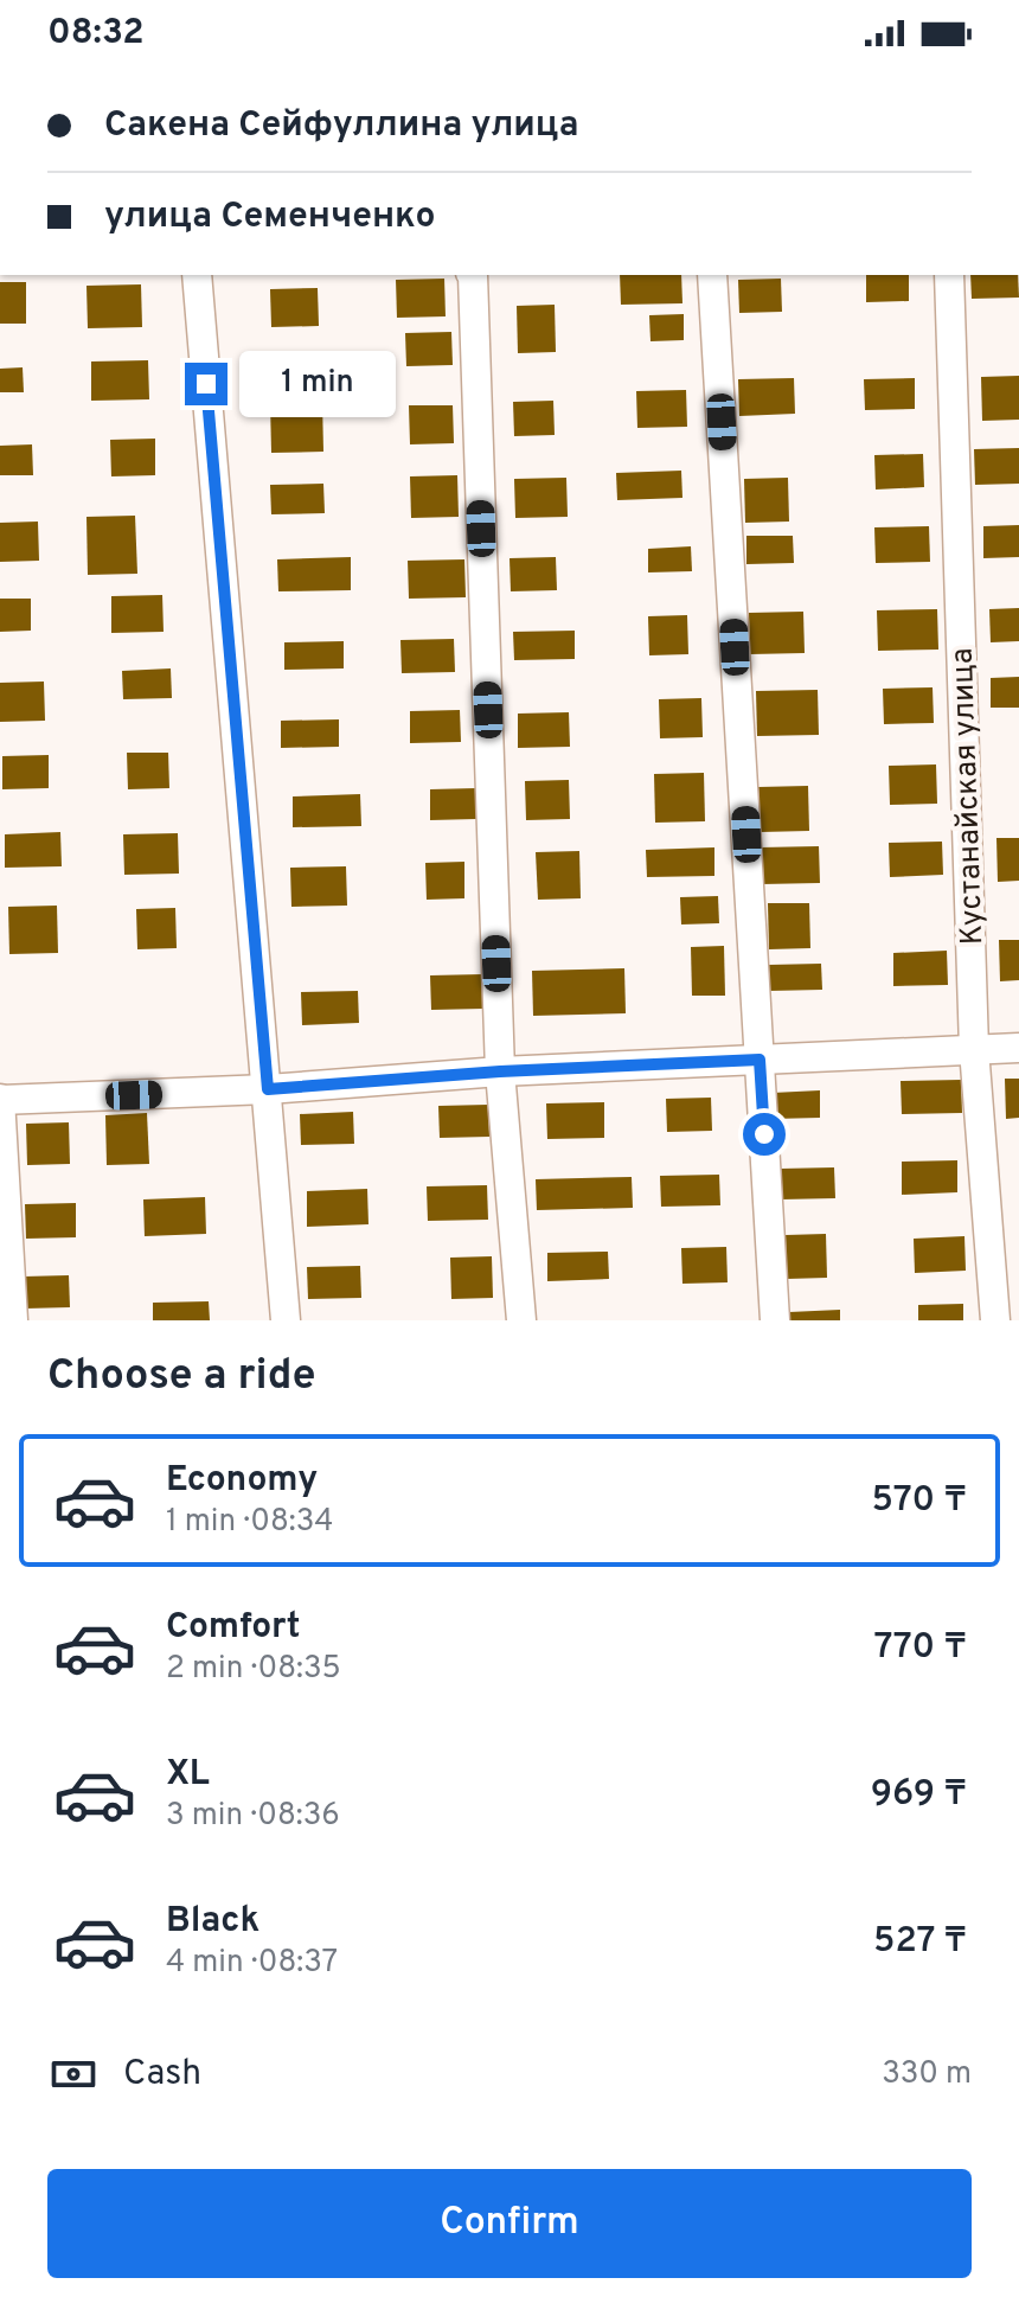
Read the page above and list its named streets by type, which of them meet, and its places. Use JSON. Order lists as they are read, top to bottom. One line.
{"streets":{"street":["Кустанайская улица"]},"page":{"status":"08:32","banner":["Сакена Сейфуллина улица","улица Семенченко"],"bubble":"1 min","heading":"Choose a ride","list":[{"name":"Economy","note":"1 min · 08:34","value":"570 ₸"},{"name":"Comfort","note":"2 min · 08:35","value":"770 ₸"},{"name":"XL","note":"3 min · 08:36","value":"969 ₸"},{"name":"Black","note":"4 min · 08:37","value":"527 ₸"}],"pay":["Cash","330 m"],"buttons":"Confirm"}}
